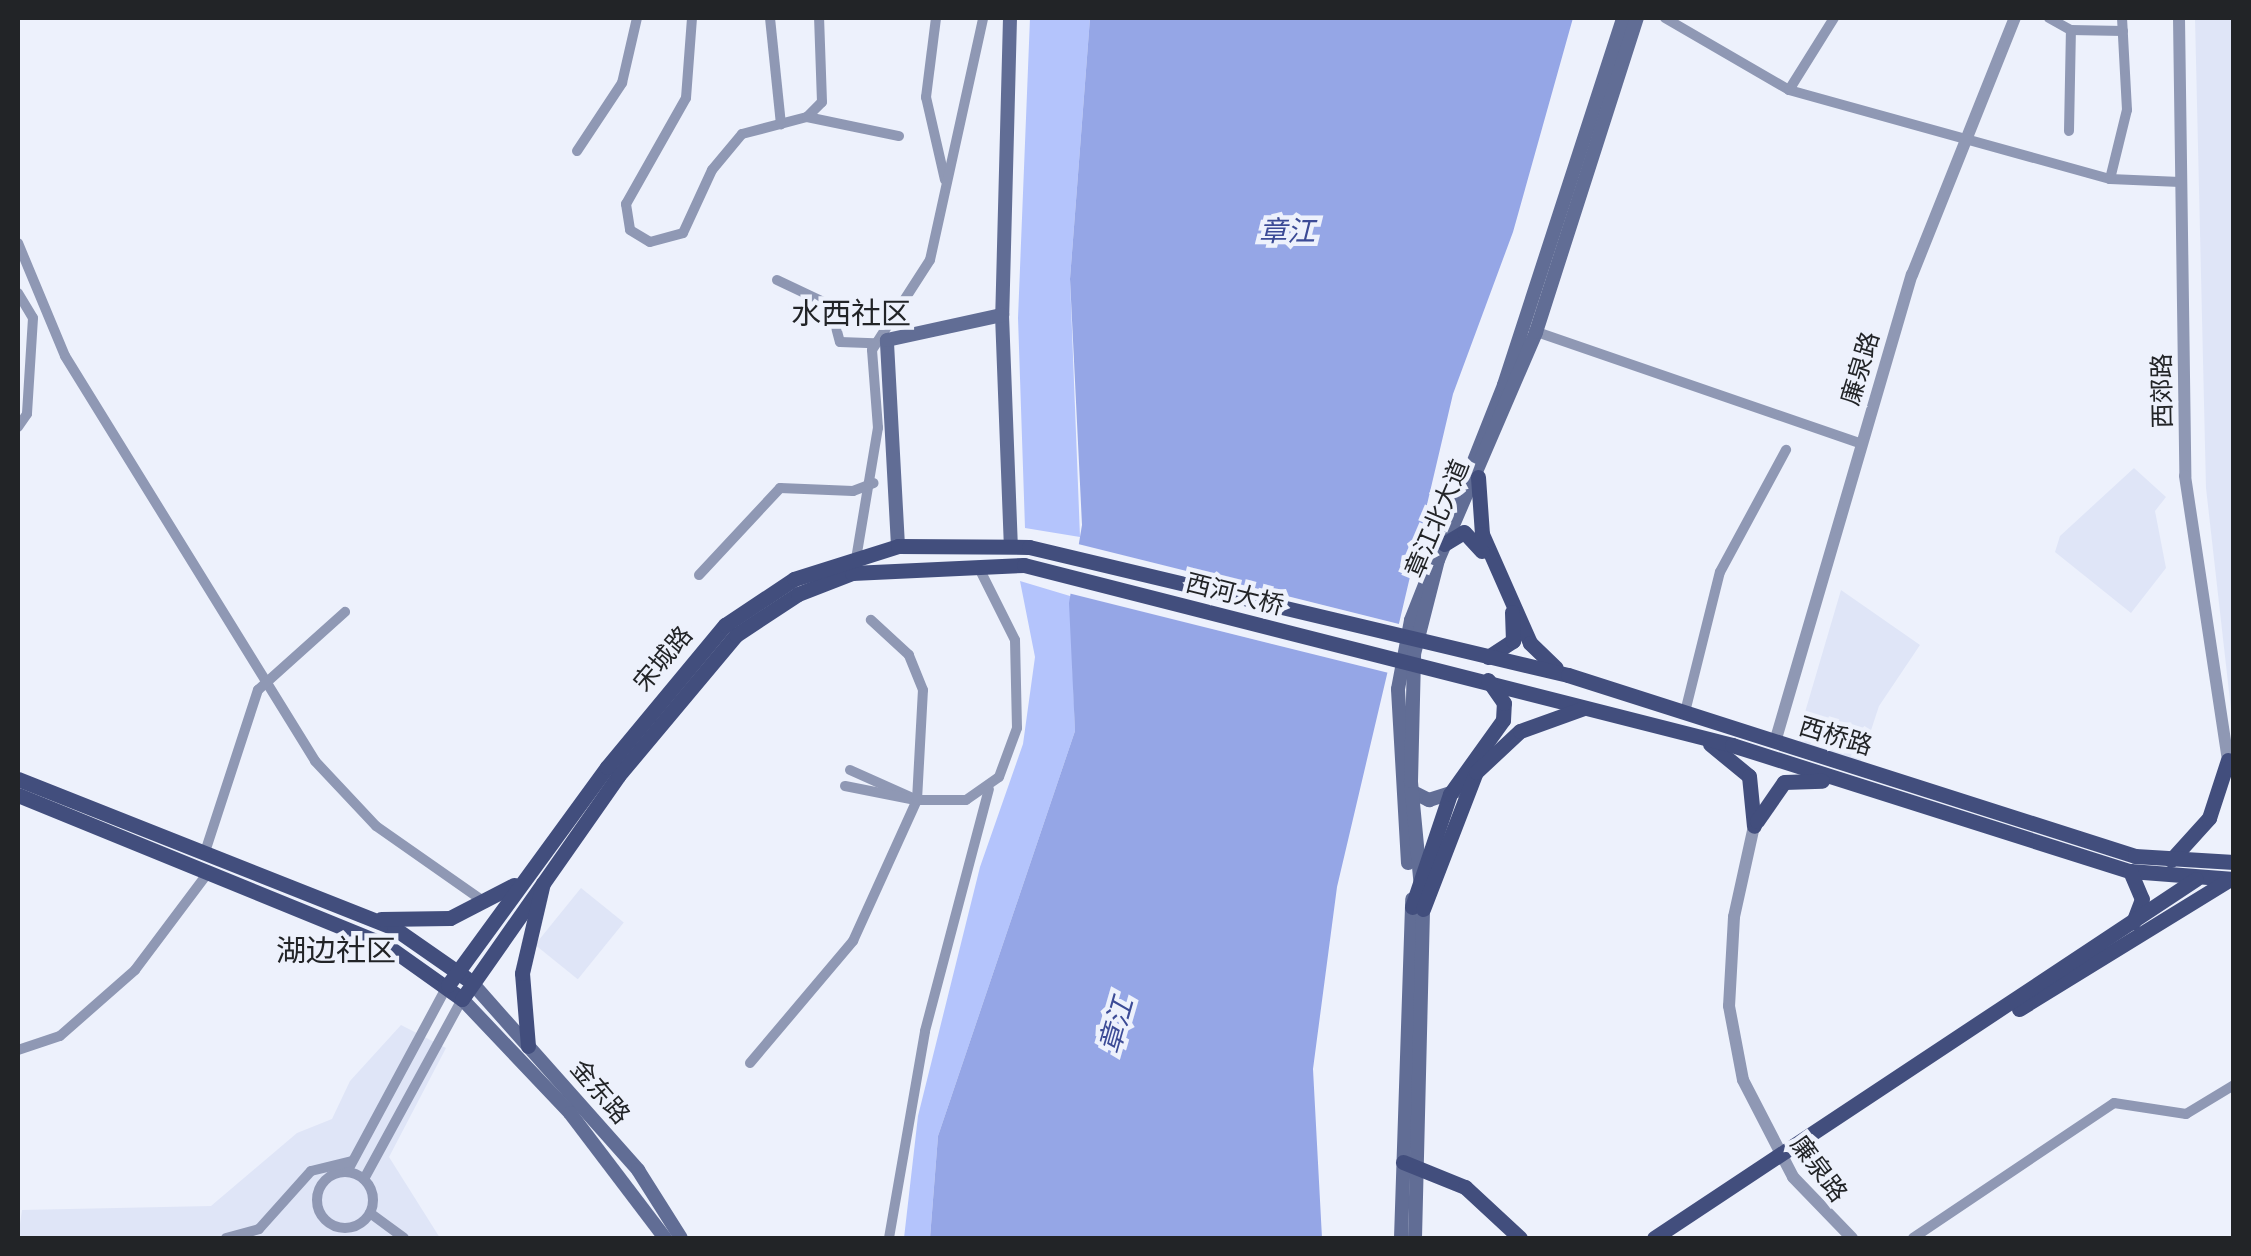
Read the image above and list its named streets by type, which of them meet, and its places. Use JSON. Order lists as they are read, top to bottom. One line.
{"streets":{"main road":["章江北大道","西河大桥","宋城路","西桥路","金东路"],"street":["廉泉路","西郊路"]},"crossings":[["廉泉路","西桥路"],["西河大桥","宋城路"],["西河大桥","西桥路"],["宋城路","金东路"]],"districts":["水西社区","湖边社区"],"water":["章江"]}
